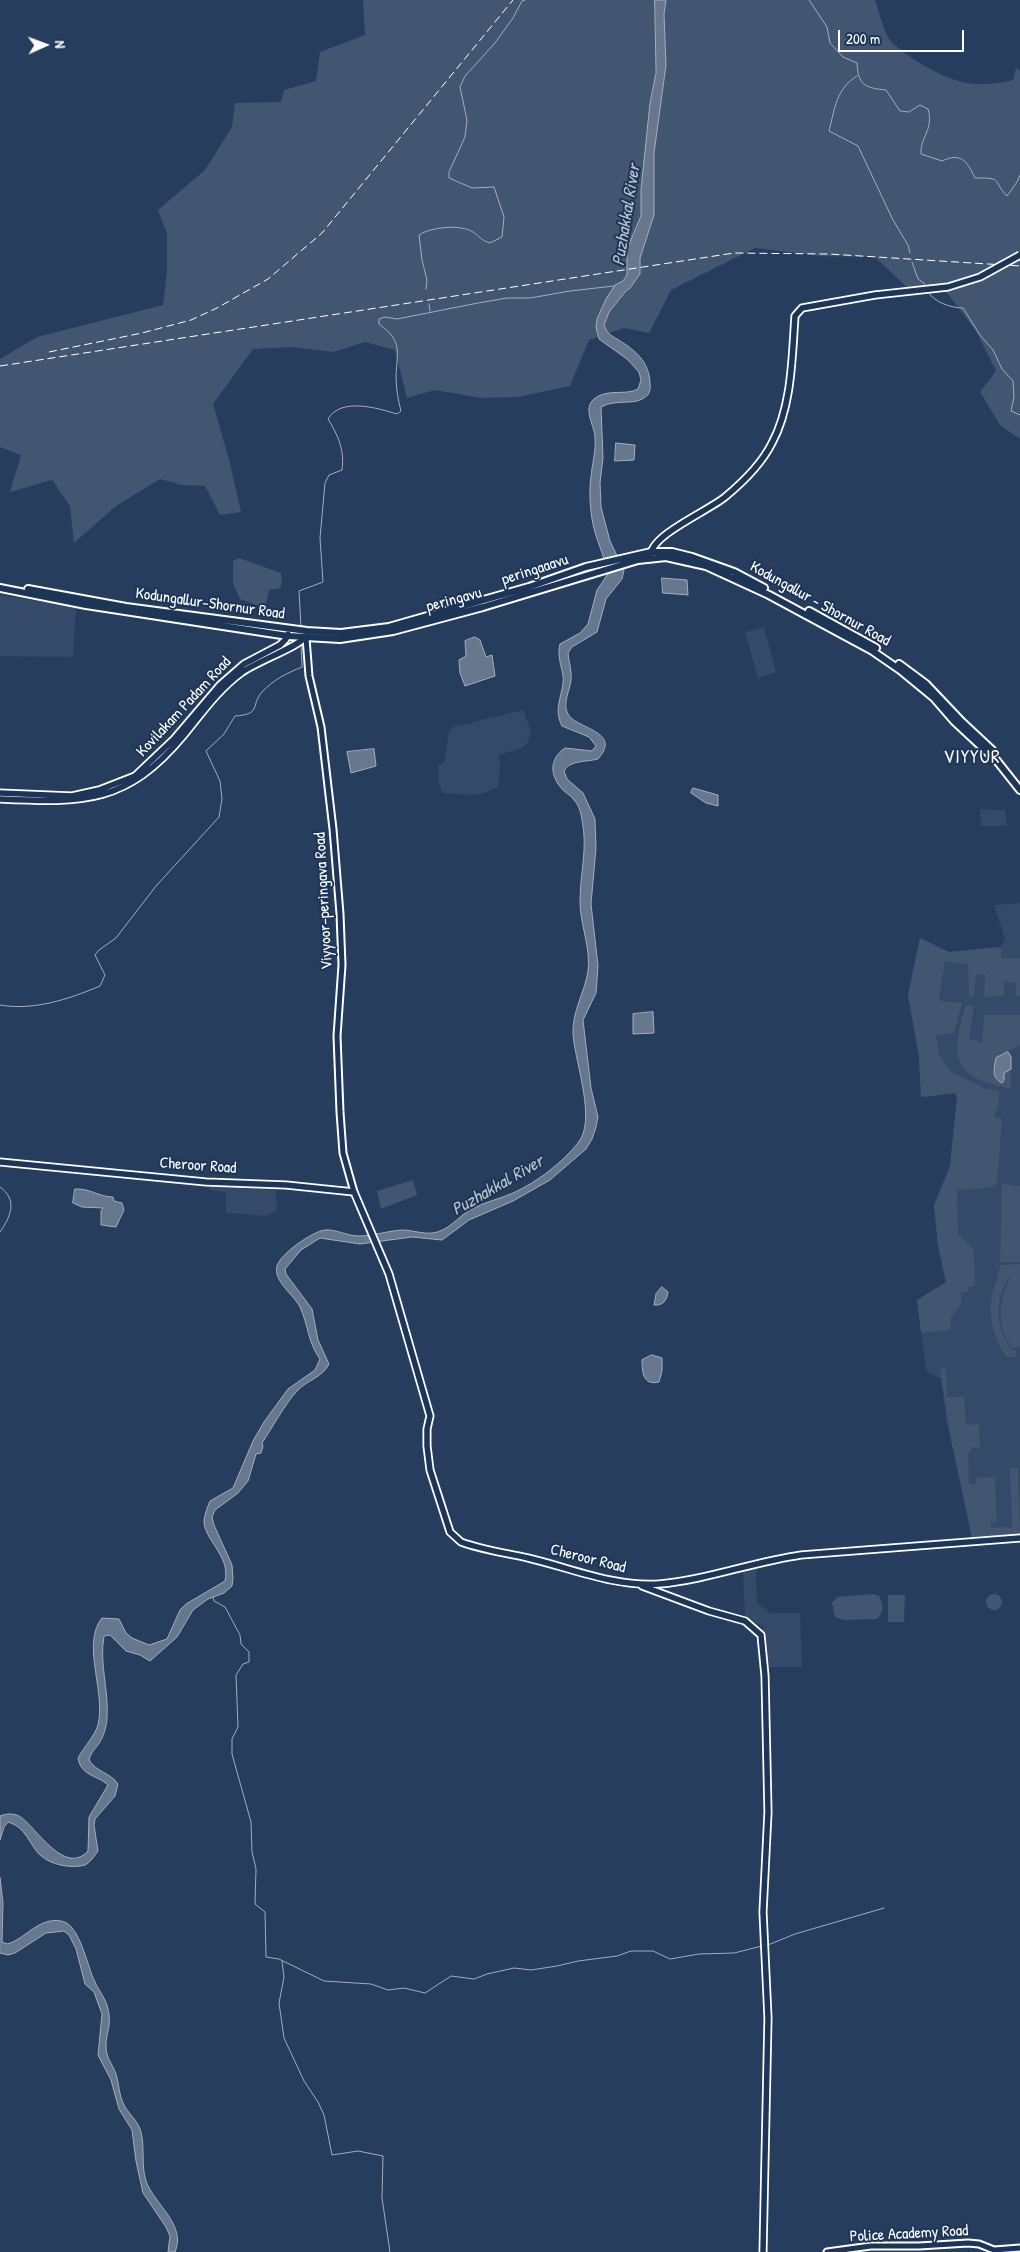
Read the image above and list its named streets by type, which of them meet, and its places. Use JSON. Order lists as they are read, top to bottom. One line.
{"streets":{"main road":["peringaaavu","peringavu","Kodungallur-Shornur Road","Kodungallur - Shornur Road","Kovilakam Padam Road","Cheroor Road"],"street":["Viyyoor-peringava Road","Police Academy Road"]},"crossings":[["peringaaavu","peringavu"],["peringaaavu","Kodungallur-Shornur Road"],["peringaaavu","Kodungallur - Shornur Road"],["peringavu","Kodungallur-Shornur Road"],["peringavu","Kodungallur - Shornur Road"],["peringavu","Kovilakam Padam Road"],["peringavu","Viyyoor-peringava Road"],["Kodungallur-Shornur Road","Kovilakam Padam Road"],["Kodungallur-Shornur Road","Viyyoor-peringava Road"],["Kovilakam Padam Road","Viyyoor-peringava Road"],["Viyyoor-peringava Road","Cheroor Road"]],"districts":["VIYYUR"],"water":["Puzhakkal River"],"scale_bar":"200 m","north":"right"}
